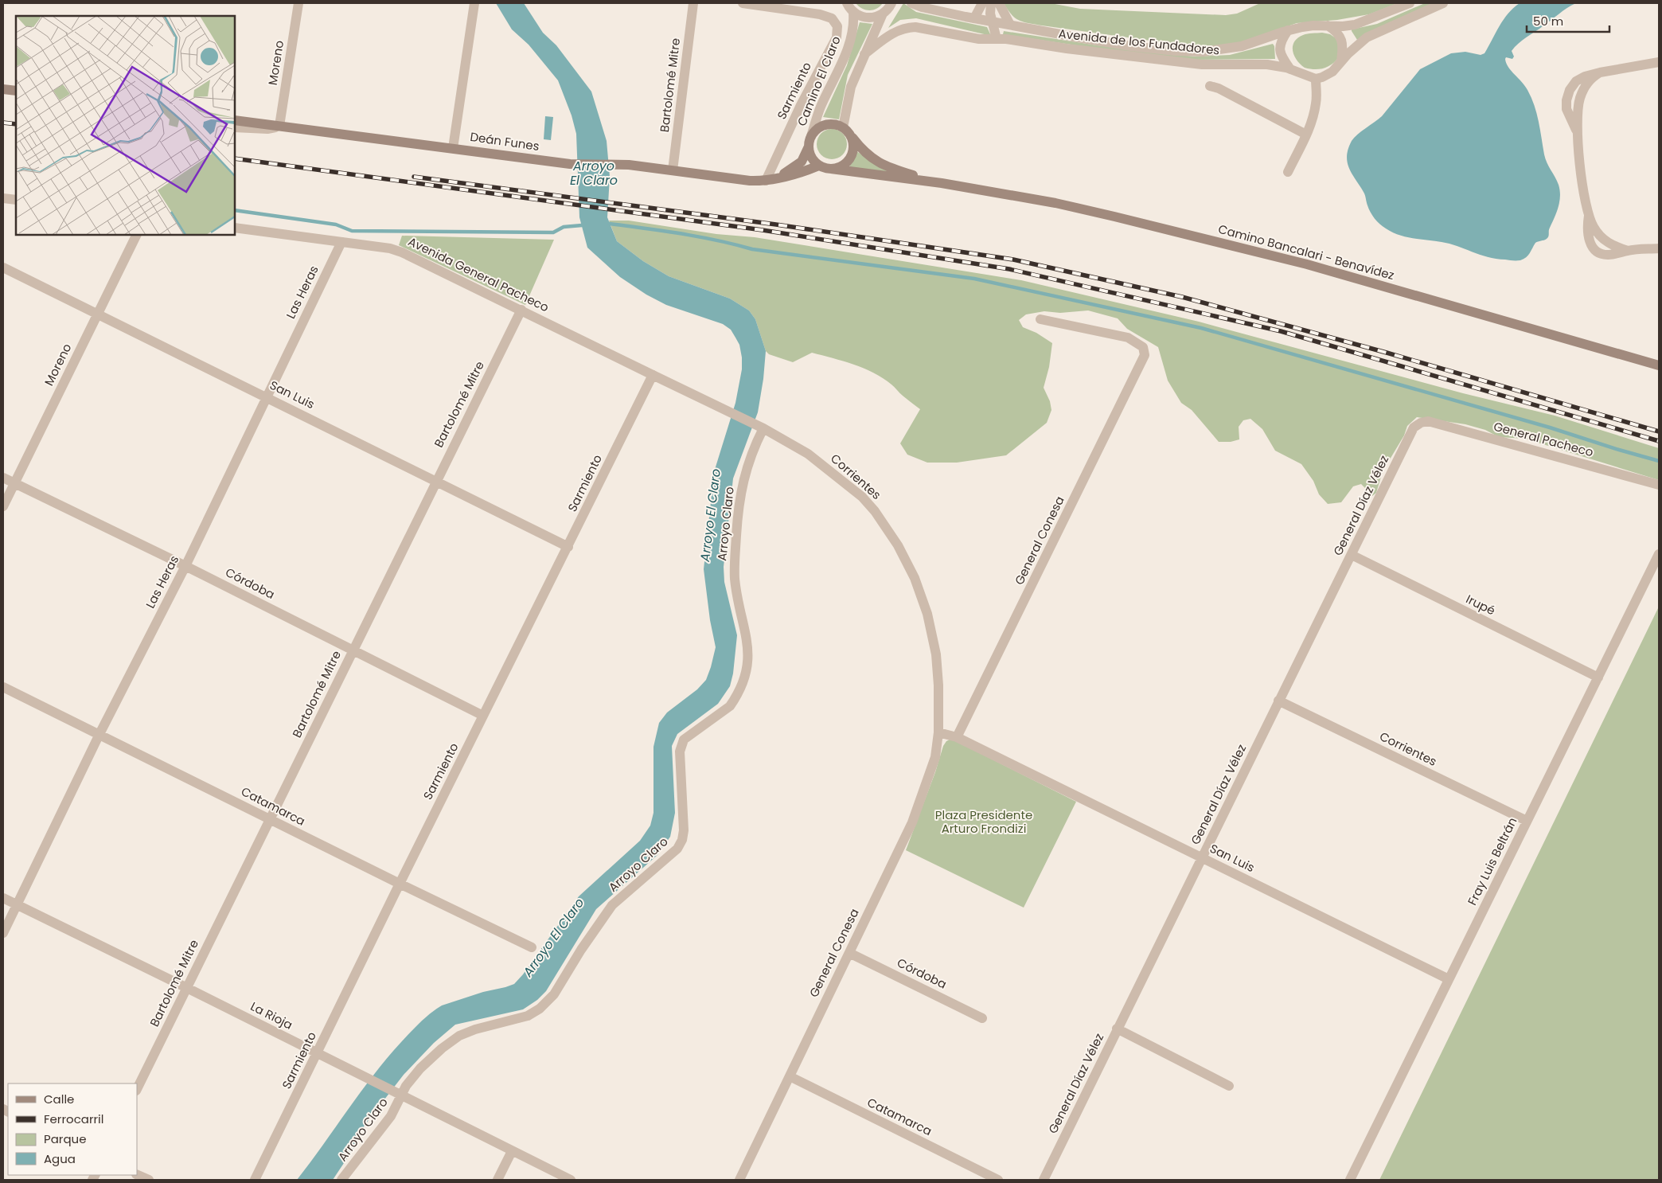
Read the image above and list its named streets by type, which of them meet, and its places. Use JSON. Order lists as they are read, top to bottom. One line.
{"streets":{"main road":["Deán Funes","Camino Bancalari - Benavídez"],"street":["Avenida de los Fundadores","Moreno","Camino El Claro","Bartolomé Mitre","Sarmiento","Avenida General Pacheco","Las Heras","San Luis","General Pacheco","Corrientes","General Díaz Vélez","Arroyo Claro","General Conesa","Córdoba","Irupé","Catamarca","Fray Luis Beltrán","La Rioja"]},"crossings":[["Moreno","Deán Funes"],["Moreno","San Luis"],["Moreno","Córdoba"],["Camino El Claro","Deán Funes"],["Camino El Claro","Camino Bancalari - Benavídez"],["Bartolomé Mitre","Deán Funes"],["Bartolomé Mitre","Avenida General Pacheco"],["Bartolomé Mitre","San Luis"],["Bartolomé Mitre","Córdoba"],["Bartolomé Mitre","Catamarca"],["Bartolomé Mitre","La Rioja"],["Sarmiento","Deán Funes"],["Sarmiento","Avenida General Pacheco"],["Sarmiento","San Luis"],["Sarmiento","Corrientes"],["Sarmiento","Córdoba"],["Sarmiento","Catamarca"],["Sarmiento","La Rioja"],["Deán Funes","Camino Bancalari - Benavídez"],["Avenida General Pacheco","Las Heras"],["Avenida General Pacheco","Corrientes"],["Las Heras","San Luis"],["Las Heras","Córdoba"],["Las Heras","Catamarca"],["Las Heras","La Rioja"],["San Luis","Corrientes"],["San Luis","General Díaz Vélez"],["San Luis","General Conesa"],["San Luis","Fray Luis Beltrán"],["General Pacheco","General Díaz Vélez"],["Corrientes","General Díaz Vélez"],["Corrientes","Arroyo Claro"],["Corrientes","General Conesa"],["Corrientes","Fray Luis Beltrán"],["General Díaz Vélez","Irupé"],["Arroyo Claro","La Rioja"],["General Conesa","Córdoba"],["General Conesa","Catamarca"],["Irupé","Fray Luis Beltrán"]],"water":["Arroyo El Claro"],"parks":["Plaza Presidente Arturo Frondizi"],"legend":["Calle","Ferrocarril","Parque","Agua"],"scale_bar":"50 m"}
